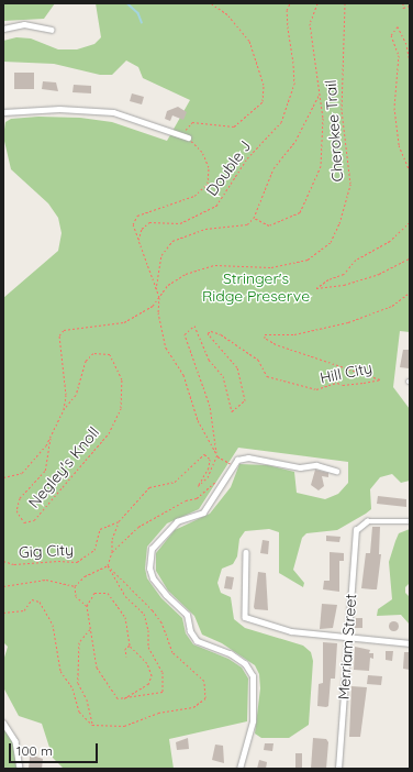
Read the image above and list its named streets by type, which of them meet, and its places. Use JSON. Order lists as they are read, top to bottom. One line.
{"streets":{"street":["Merriam Street"],"path":["Cherokee Trail","Double J","Hill City","Negley's Knoll","Gig City"]},"crossings":[["Hill City","Gig City"]],"parks":["Stringer's Ridge Preserve"],"scale_bar":"100 m"}
